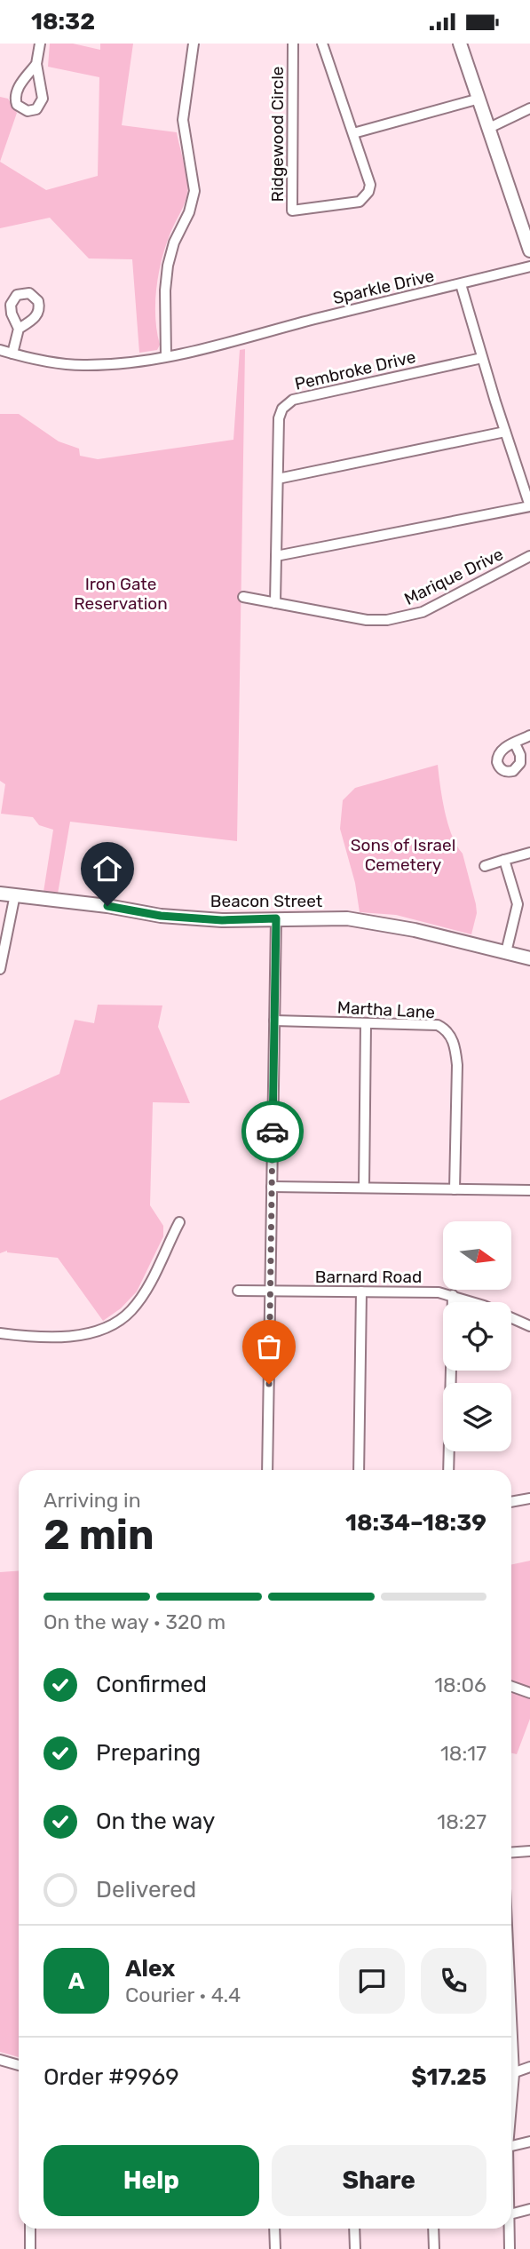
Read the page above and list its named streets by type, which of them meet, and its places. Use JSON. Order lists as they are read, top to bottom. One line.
{"streets":{"main road":["Beacon Street"],"street":["Ridgewood Circle","Sparkle Drive","Pembroke Drive","Marique Drive","Martha Lane","Barnard Road"]},"crossings":[["Pembroke Drive","Marique Drive"]],"parks":["Iron Gate Reservation","Sons of Israel Cemetery"],"north":"right","page":{"status":"18:32","heading":["2 min","Arriving in","18:34–18:39"],"panel":["Alex","Courier · 4.4","Order #9969","$17.25"],"bar":"On the way · 320 m","list":[["Confirmed","18:06"],["Preparing","18:17"],["On the way","18:27"],"Delivered"],"round":"A","buttons":["Help","Share"]}}
